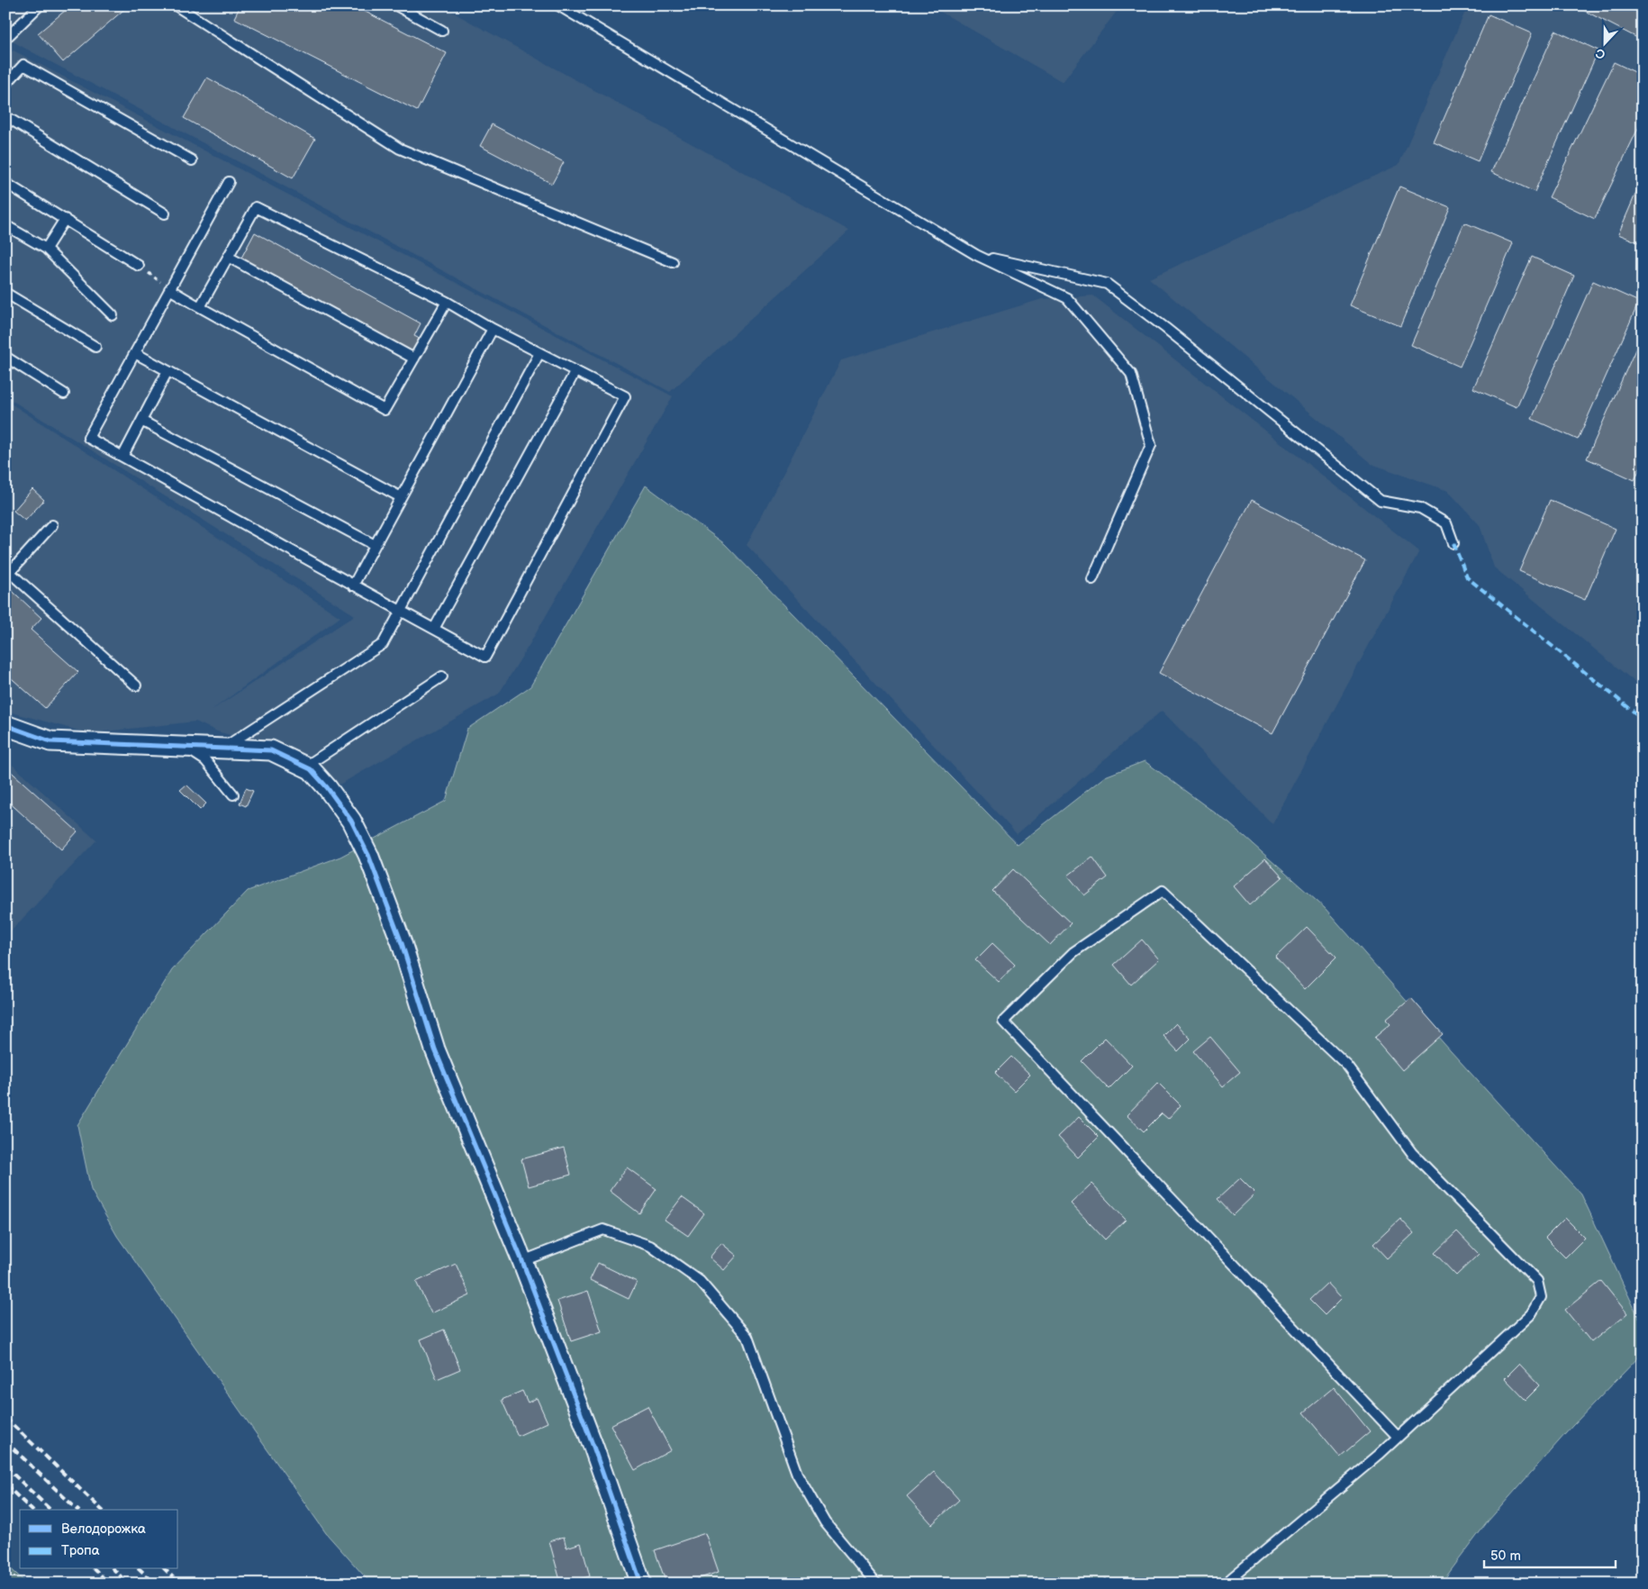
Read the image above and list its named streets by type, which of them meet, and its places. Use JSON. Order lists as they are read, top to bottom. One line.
{"legend":["Велодорожка","Тропа"],"scale_bar":"50 m","north":"bottom"}
